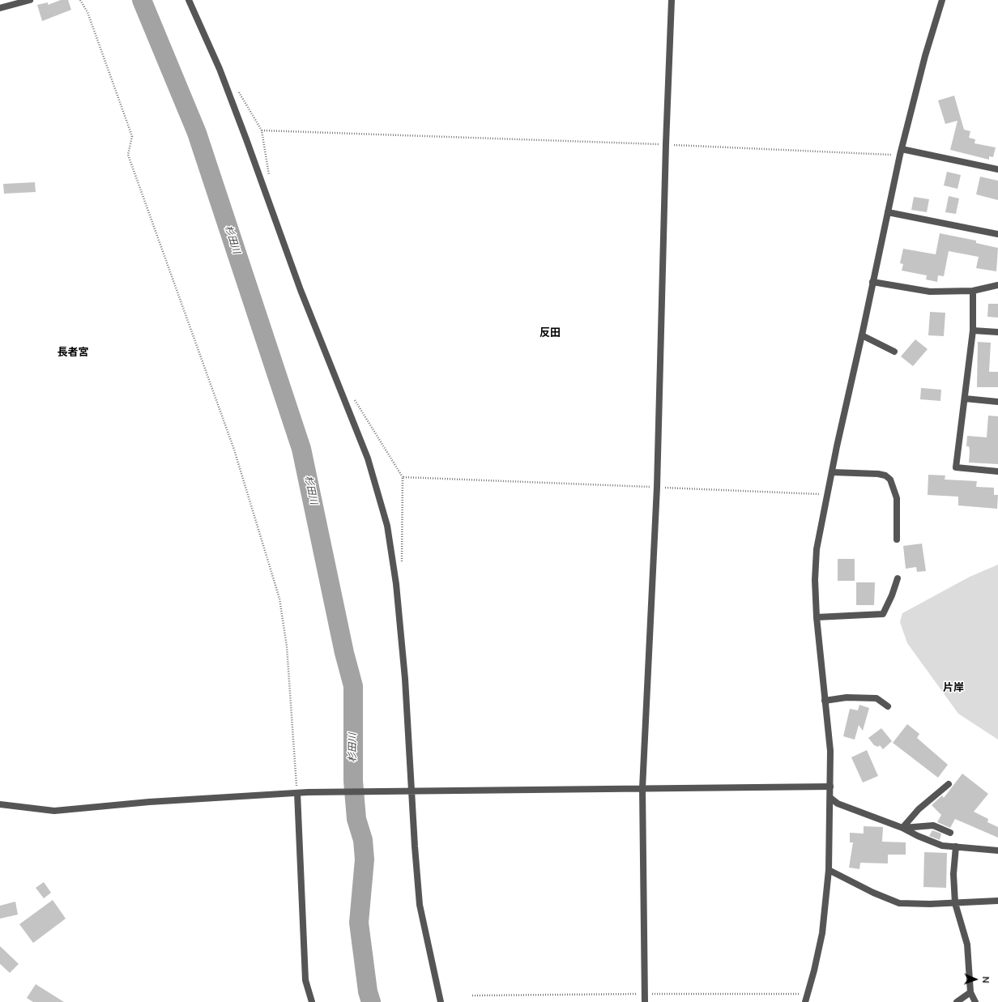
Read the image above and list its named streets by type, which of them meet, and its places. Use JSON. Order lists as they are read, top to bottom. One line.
{"districts":["反田","長者宮","片岸"],"water":["杉田川"],"north":"right"}
